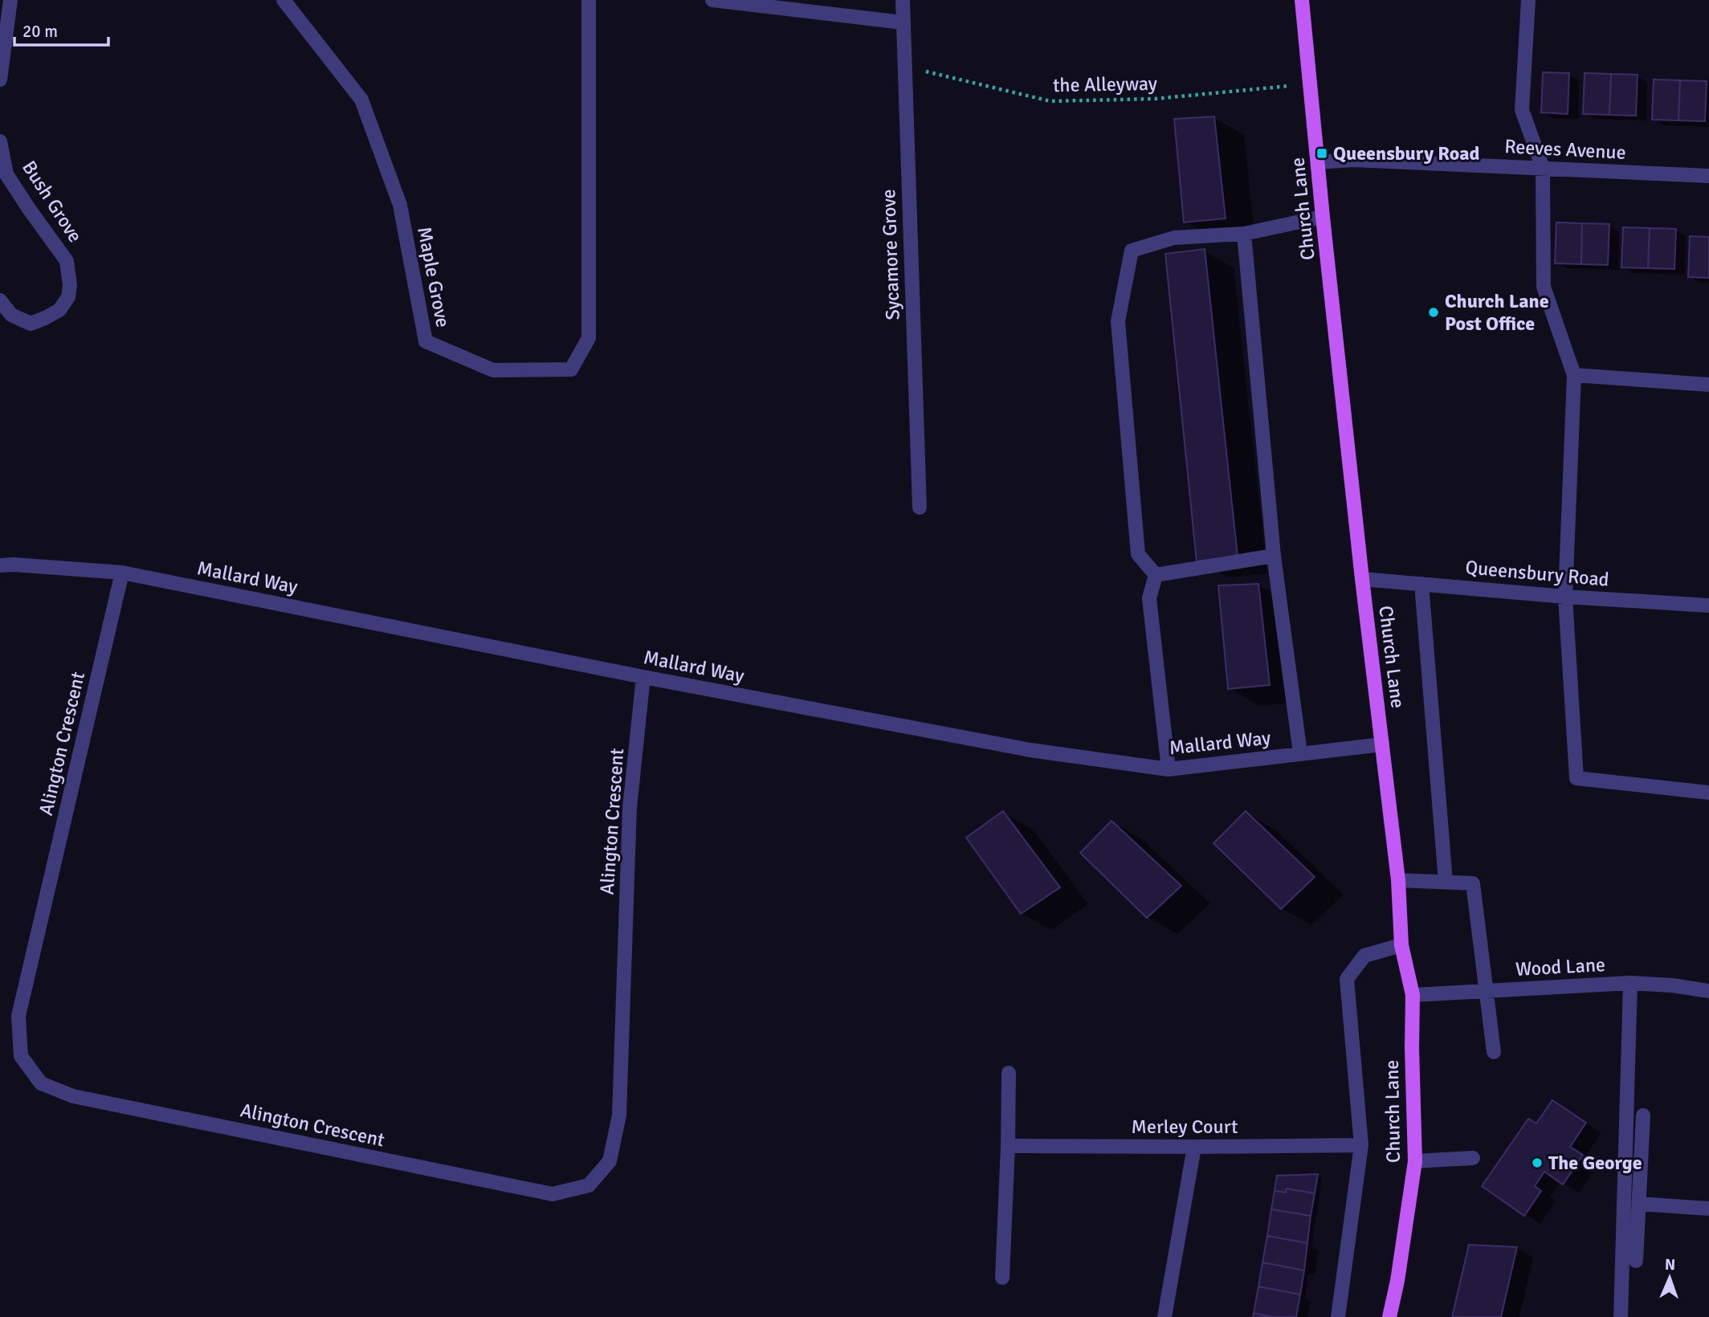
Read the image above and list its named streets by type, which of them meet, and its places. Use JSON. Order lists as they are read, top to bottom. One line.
{"streets":{"main road":["Church Lane"],"street":["Reeves Avenue","Bush Grove","Sycamore Grove","Maple Grove","Queensbury Road","Mallard Way","Alington Crescent","Wood Lane","Merley Court"],"path":["the Alleyway"]},"crossings":[["the Alleyway","Church Lane"],["the Alleyway","Sycamore Grove"],["Reeves Avenue","Church Lane"],["Church Lane","Queensbury Road"],["Church Lane","Mallard Way"],["Church Lane","Wood Lane"],["Mallard Way","Alington Crescent"]],"places":{"transit":["Queensbury Road"],"other":["Church Lane Post Office","The George"]},"scale_bar":"20 m","north":"top"}
